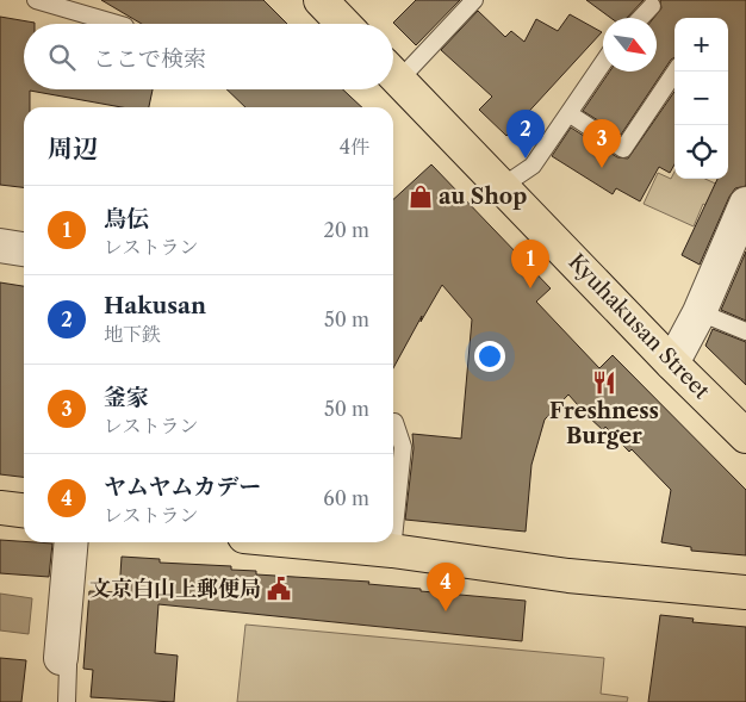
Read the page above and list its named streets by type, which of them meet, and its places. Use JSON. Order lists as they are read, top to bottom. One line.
{"streets":{"main road":["Kyuhakusan Street"]},"places":{"shop":["au Shop"],"restaurant":["Freshness Burger"],"public building":["文京白山上郵便局"]},"north":"bottom right","page":{"map_buttons":["+","−"],"search":"ここで検索","heading":["周辺","4件"],"pins":["2","3","1","4"],"list":[{"mark":"1","name":"鳥伝","note":"レストラン","value":"20 m"},{"mark":"2","name":"Hakusan","note":"地下鉄","value":"50 m"},{"mark":"3","name":"釜家","note":"レストラン","value":"50 m"},{"mark":"4","name":"ヤムヤムカデー","note":"レストラン","value":"60 m"}]}}
